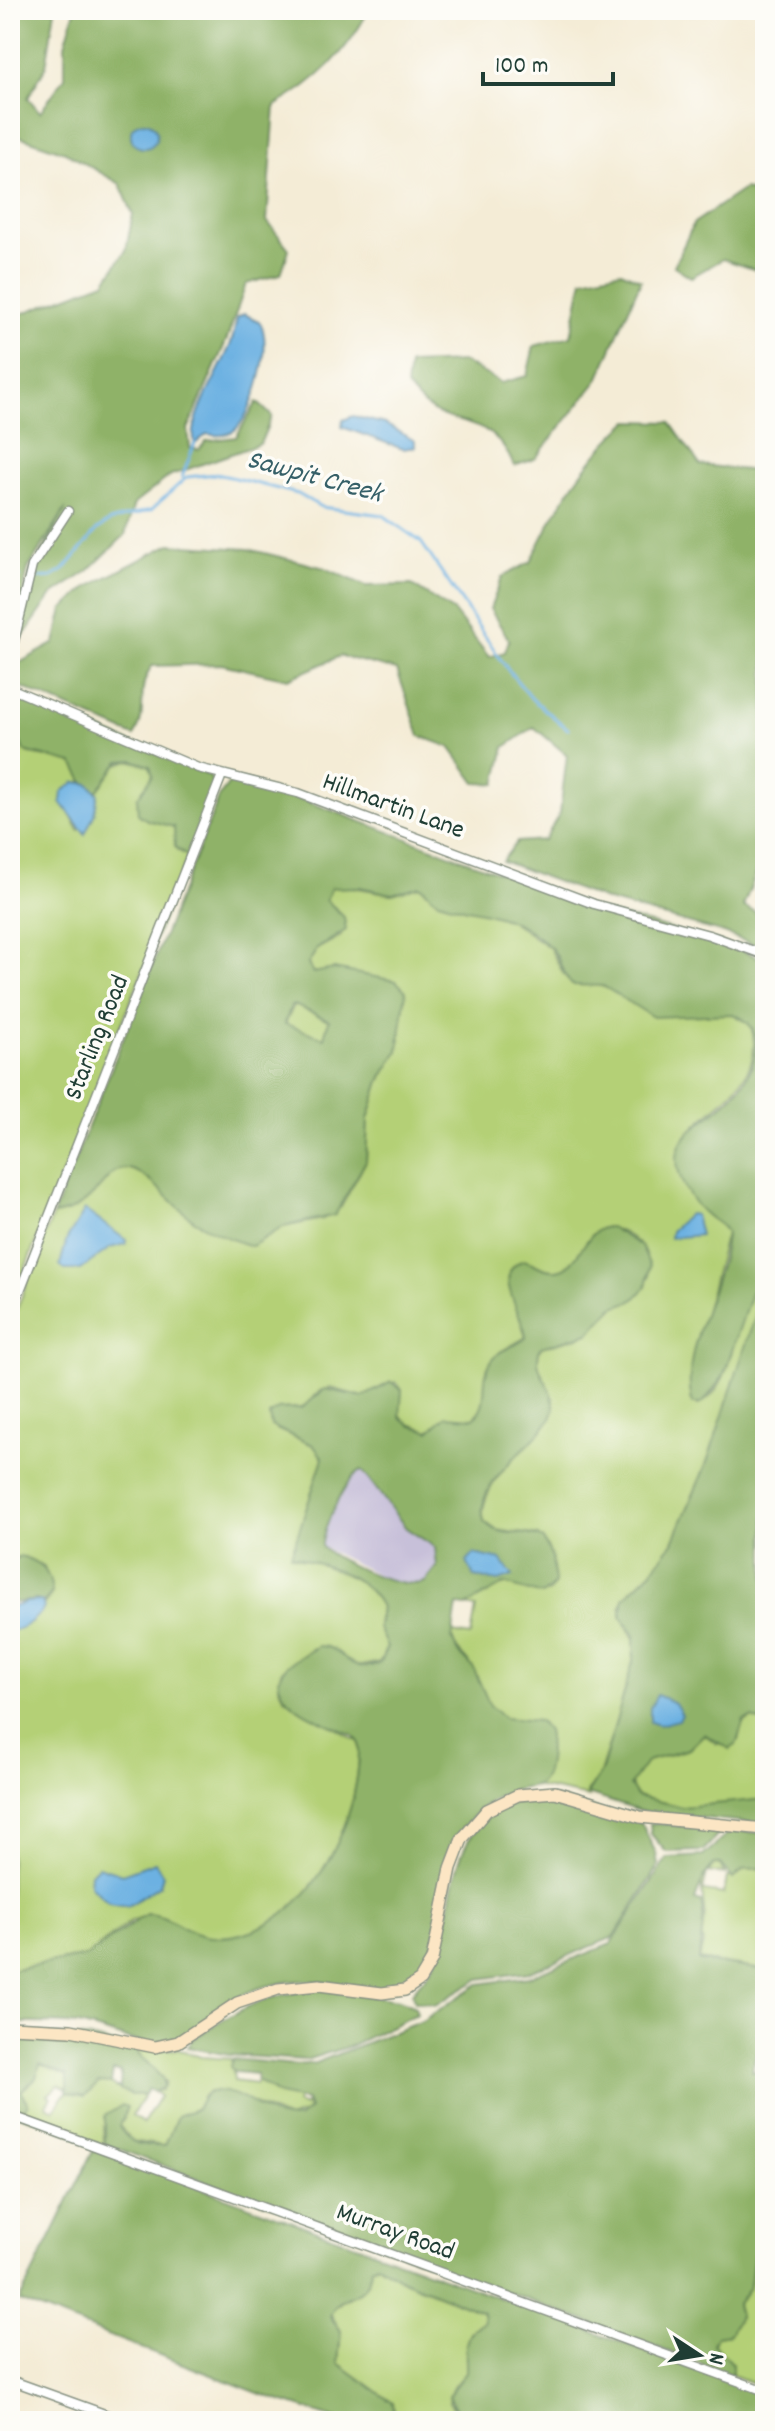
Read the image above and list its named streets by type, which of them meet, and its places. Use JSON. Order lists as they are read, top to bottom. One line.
{"streets":{"street":["Hillmartin Lane","Starling Road","Murray Road"]},"crossings":[["Hillmartin Lane","Starling Road"]],"water":["Sawpit Creek"],"scale_bar":"100 m","north":"right"}
